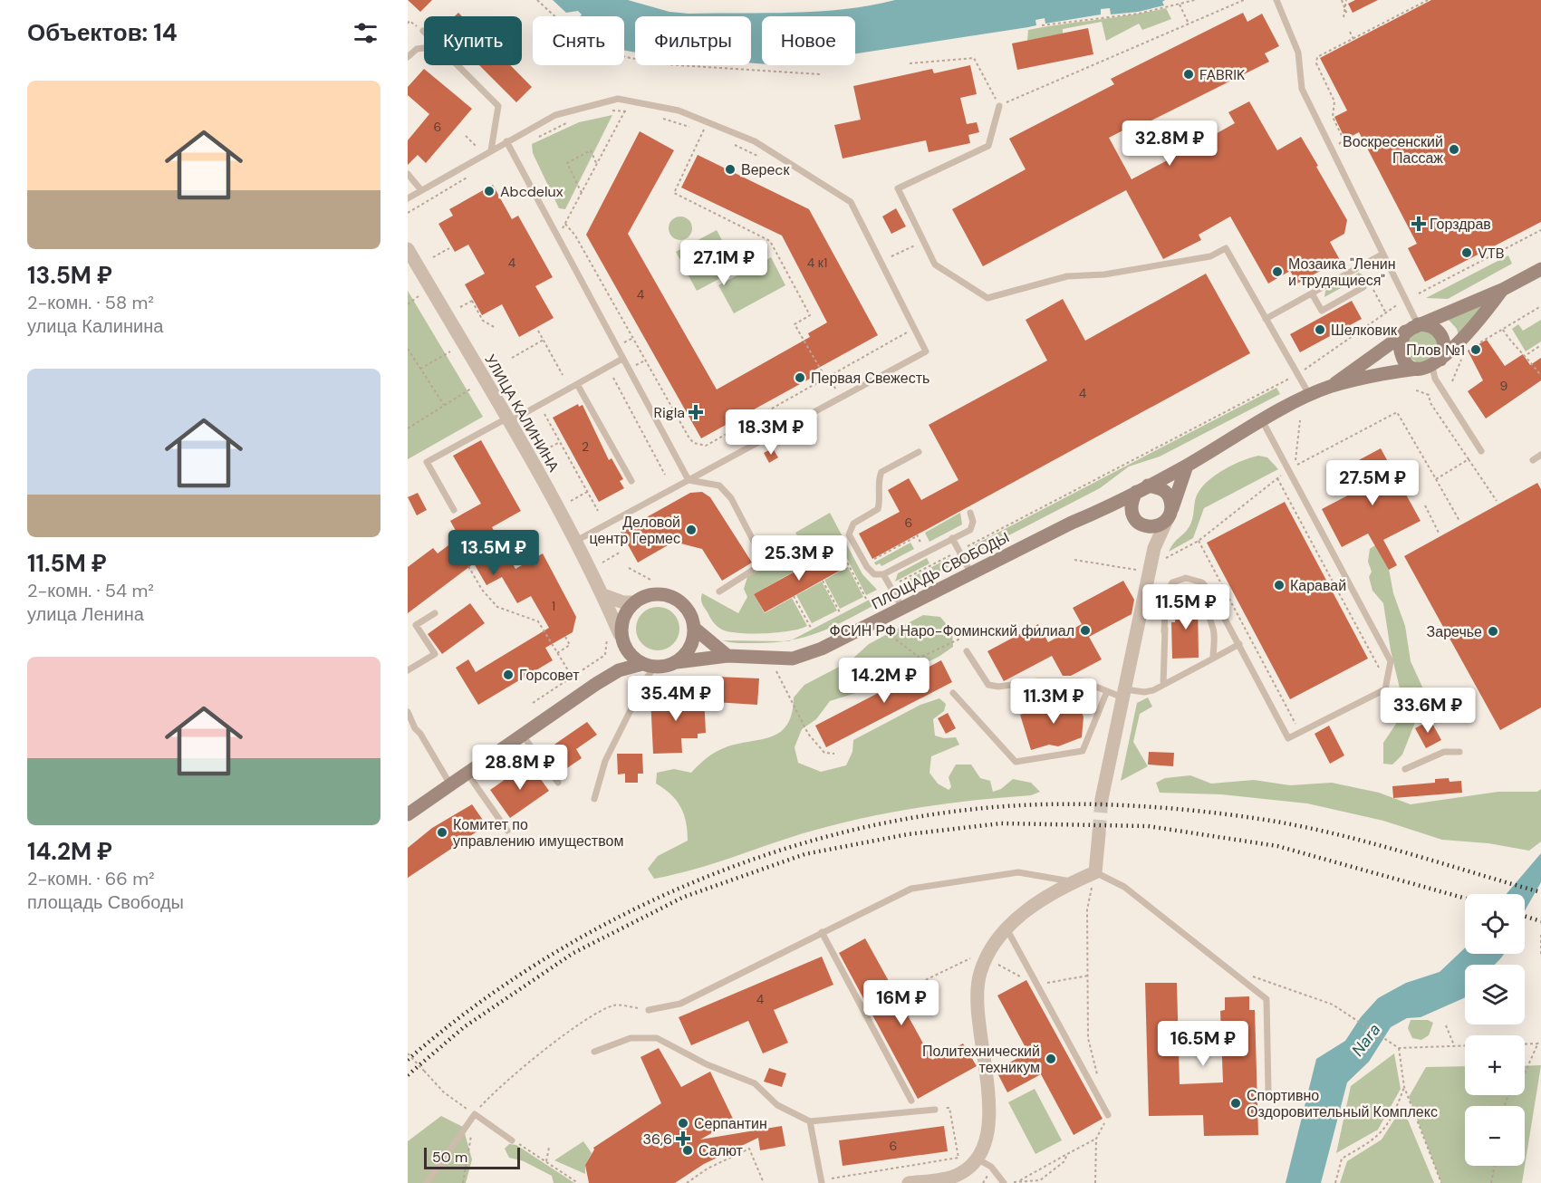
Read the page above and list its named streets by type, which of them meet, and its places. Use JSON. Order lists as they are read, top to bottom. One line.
{"streets":{"main road":["ПЛОЩАДЬ СВОБОДЫ"],"street":["УЛИЦА КАЛИНИНА"]},"crossings":[["УЛИЦА КАЛИНИНА","ПЛОЩАДЬ СВОБОДЫ"]],"water":["Nara"],"places":{"other":["FABRIK","Воскресенский Пассаж","Вереcк","Abcdelux","VTB","Мозаика \"Ленин и трудящиеся\"","Шелковик","Плов №1","Первая Свежесть","Деловой центр Гермес","Каравай","ФСИН РФ Наро-Фоминский филиал","Заречье","Горсовет","Комитет по управлению имуществом","Политехнический техникум","Спортивно Оздоровительный Комплекс","Серпантин","Салют"],"health":["Горздрав","Rigla","36,6"]},"house_numbers":["6","4","4 к1","4","9","4","2","6","1","4","6"],"scale_bar":"50 m","page":{"heading":"Объектов: 14","chip":["Купить","Снять","Фильтры","Новое"],"list":[{"name":"13.5M ₽","note":"2-комн. · 58 m² · улица Калинина"},{"name":"11.5M ₽","note":"2-комн. · 54 m² · улица Ленина"},{"name":"14.2M ₽","note":"2-комн. · 66 m² · площадь Свободы"}],"price":["32.8M ₽","27.1M ₽","18.3M ₽","27.5M ₽","13.5M ₽","25.3M ₽","11.5M ₽","14.2M ₽","35.4M ₽","11.3M ₽","33.6M ₽","28.8M ₽","16M ₽","16.5M ₽"],"map_buttons":["+","−"],"scale":"50 m"}}
